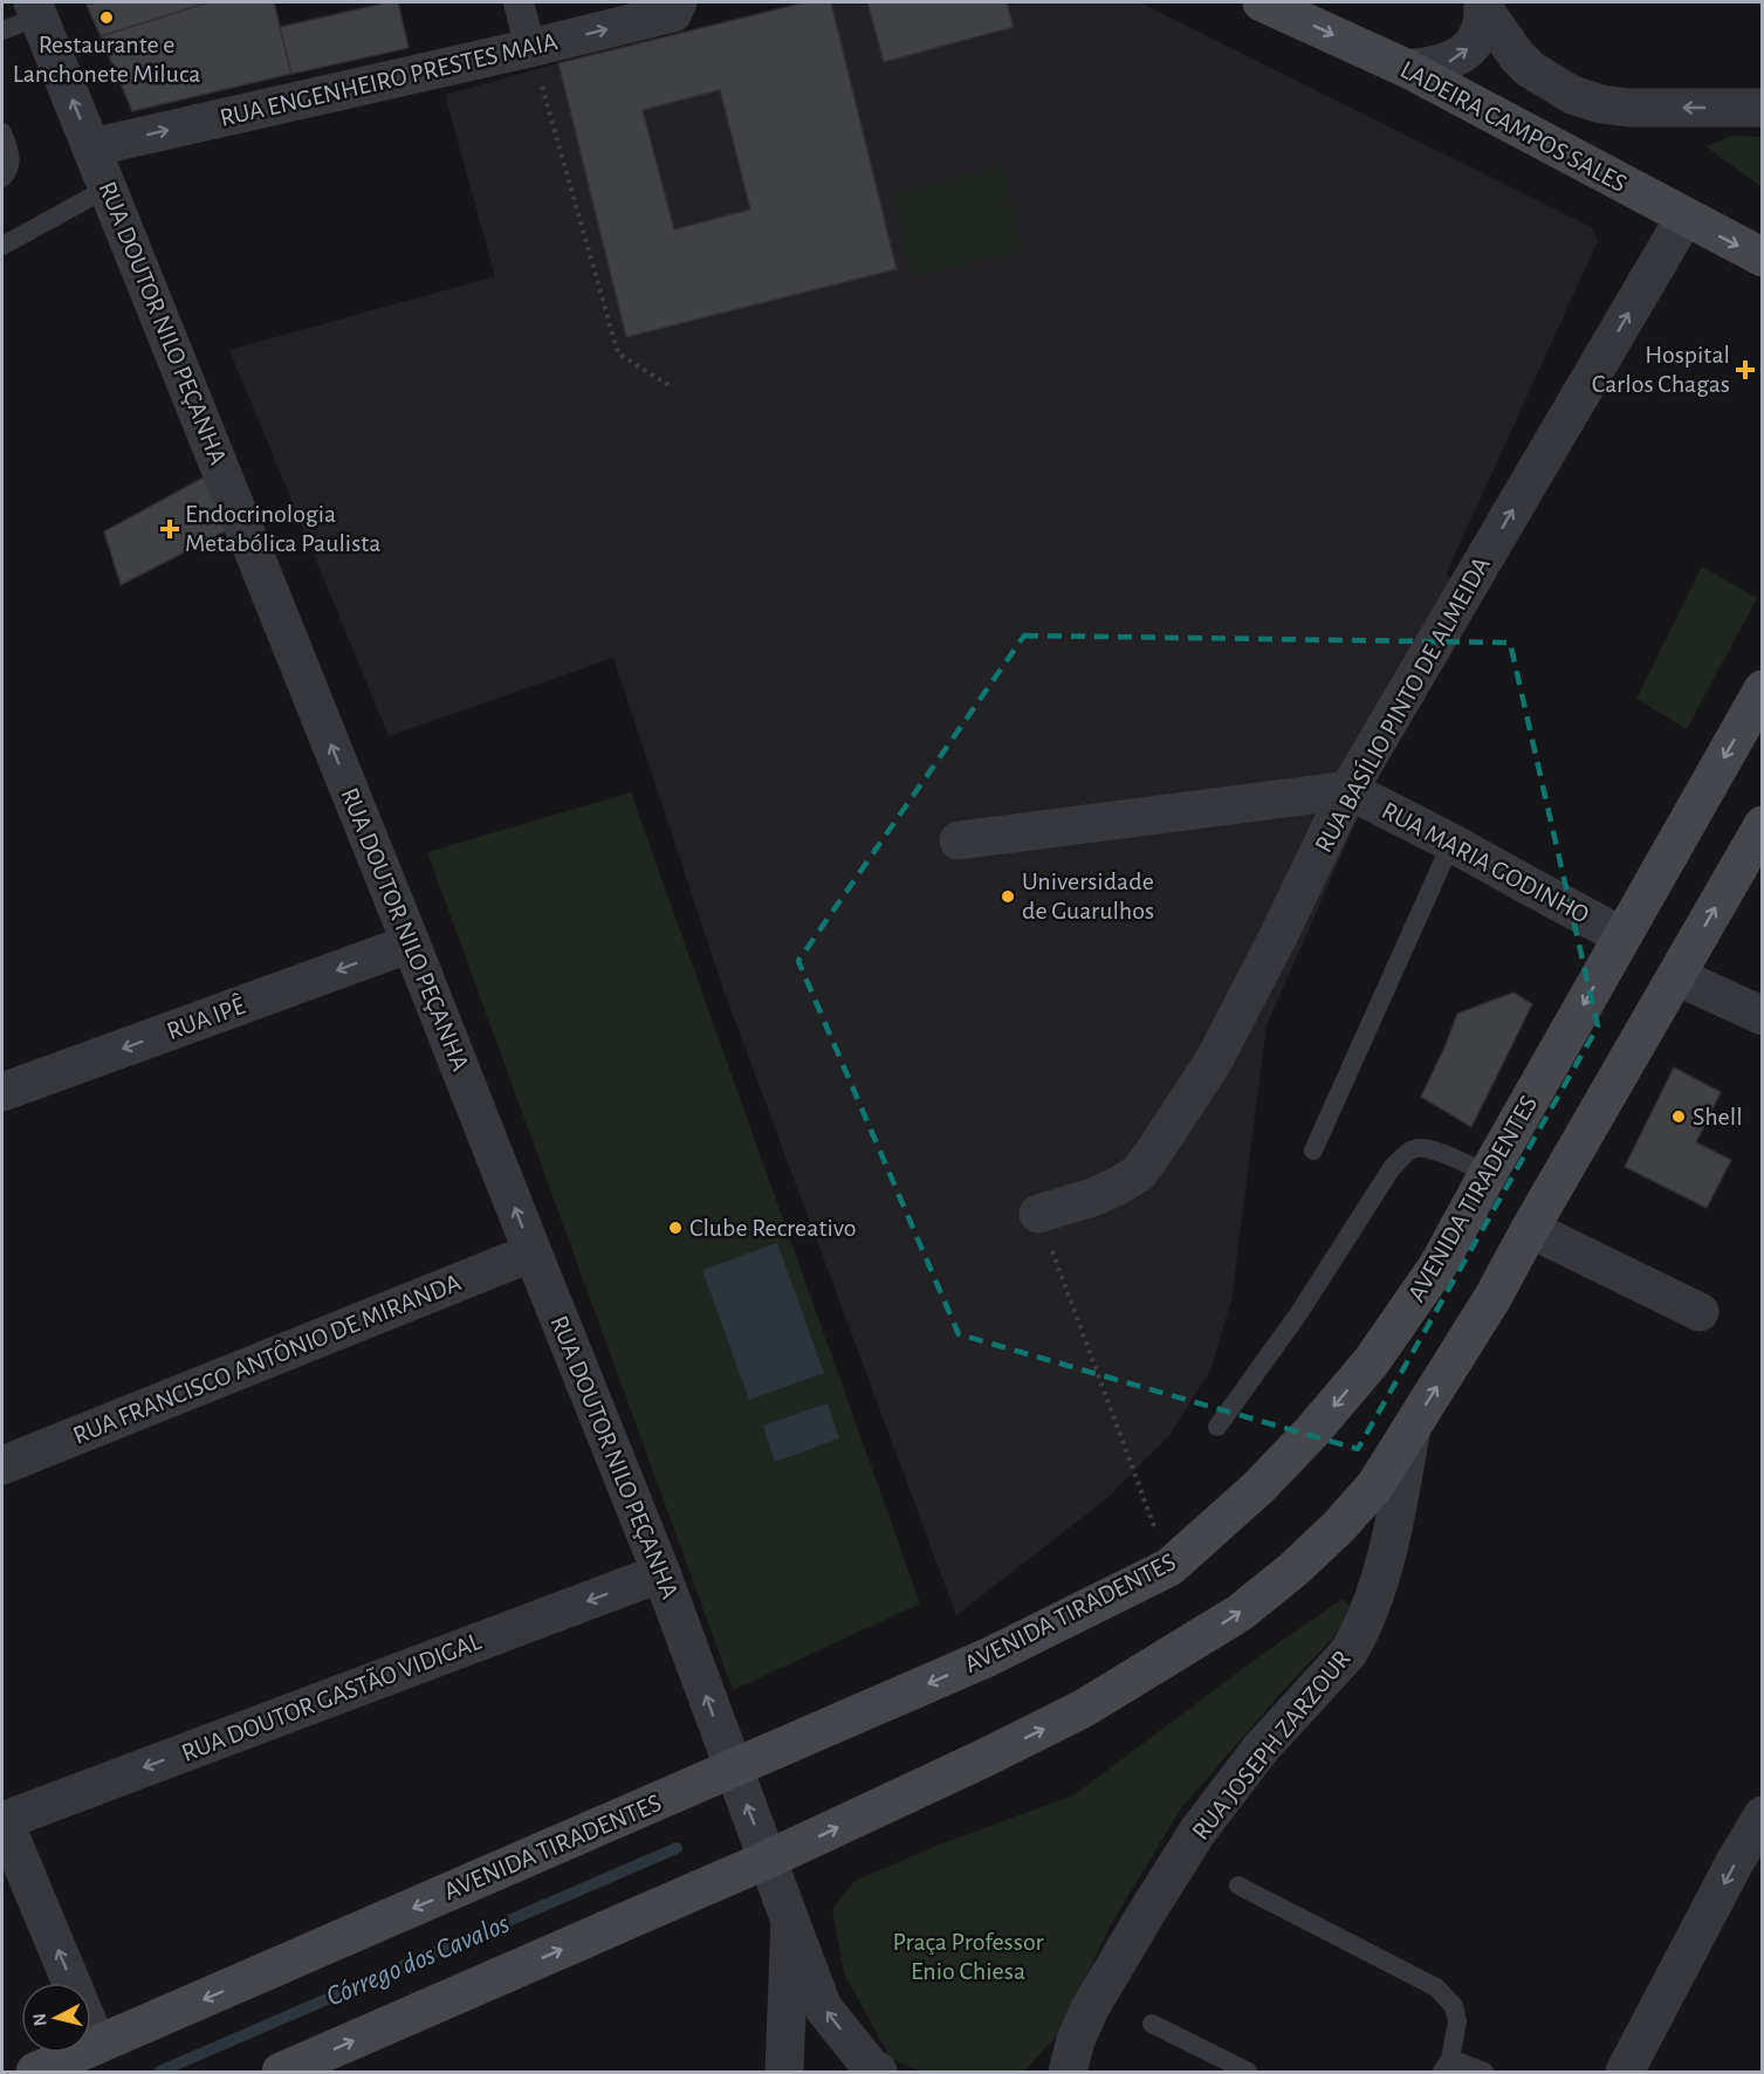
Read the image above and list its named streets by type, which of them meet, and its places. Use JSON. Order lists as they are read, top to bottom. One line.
{"streets":{"main road":["LADEIRA CAMPOS SALES","AVENIDA TIRADENTES"],"street":["RUA ENGENHEIRO PRESTES MAIA","RUA DOUTOR NILO PEÇANHA","RUA BASÍLIO PINTO DE ALMEIDA","RUA MARIA GODINHO","RUA IPÊ","RUA FRANCISCO ANTÔNIO DE MIRANDA","RUA DOUTOR GASTÃO VIDIGAL","RUA JOSEPH ZARZOUR"]},"crossings":[["RUA ENGENHEIRO PRESTES MAIA","RUA DOUTOR NILO PEÇANHA"],["LADEIRA CAMPOS SALES","RUA BASÍLIO PINTO DE ALMEIDA"],["RUA DOUTOR NILO PEÇANHA","RUA IPÊ"],["RUA DOUTOR NILO PEÇANHA","AVENIDA TIRADENTES"],["RUA DOUTOR NILO PEÇANHA","RUA FRANCISCO ANTÔNIO DE MIRANDA"],["RUA DOUTOR NILO PEÇANHA","RUA DOUTOR GASTÃO VIDIGAL"],["RUA BASÍLIO PINTO DE ALMEIDA","RUA MARIA GODINHO"],["RUA MARIA GODINHO","AVENIDA TIRADENTES"]],"one_way":["RUA ENGENHEIRO PRESTES MAIA","LADEIRA CAMPOS SALES","RUA DOUTOR NILO PEÇANHA","RUA BASÍLIO PINTO DE ALMEIDA","RUA IPÊ","RUA DOUTOR GASTÃO VIDIGAL"],"water":["Córrego dos Cavalos"],"parks":["Praça Professor Enio Chiesa"],"places":{"other":["Restaurante e Lanchonete Miluca","Universidade de Guarulhos","Shell","Clube Recreativo"],"health":["Hospital Carlos Chagas","Endocrinologia Metabólica Paulista"]},"north":"left"}
